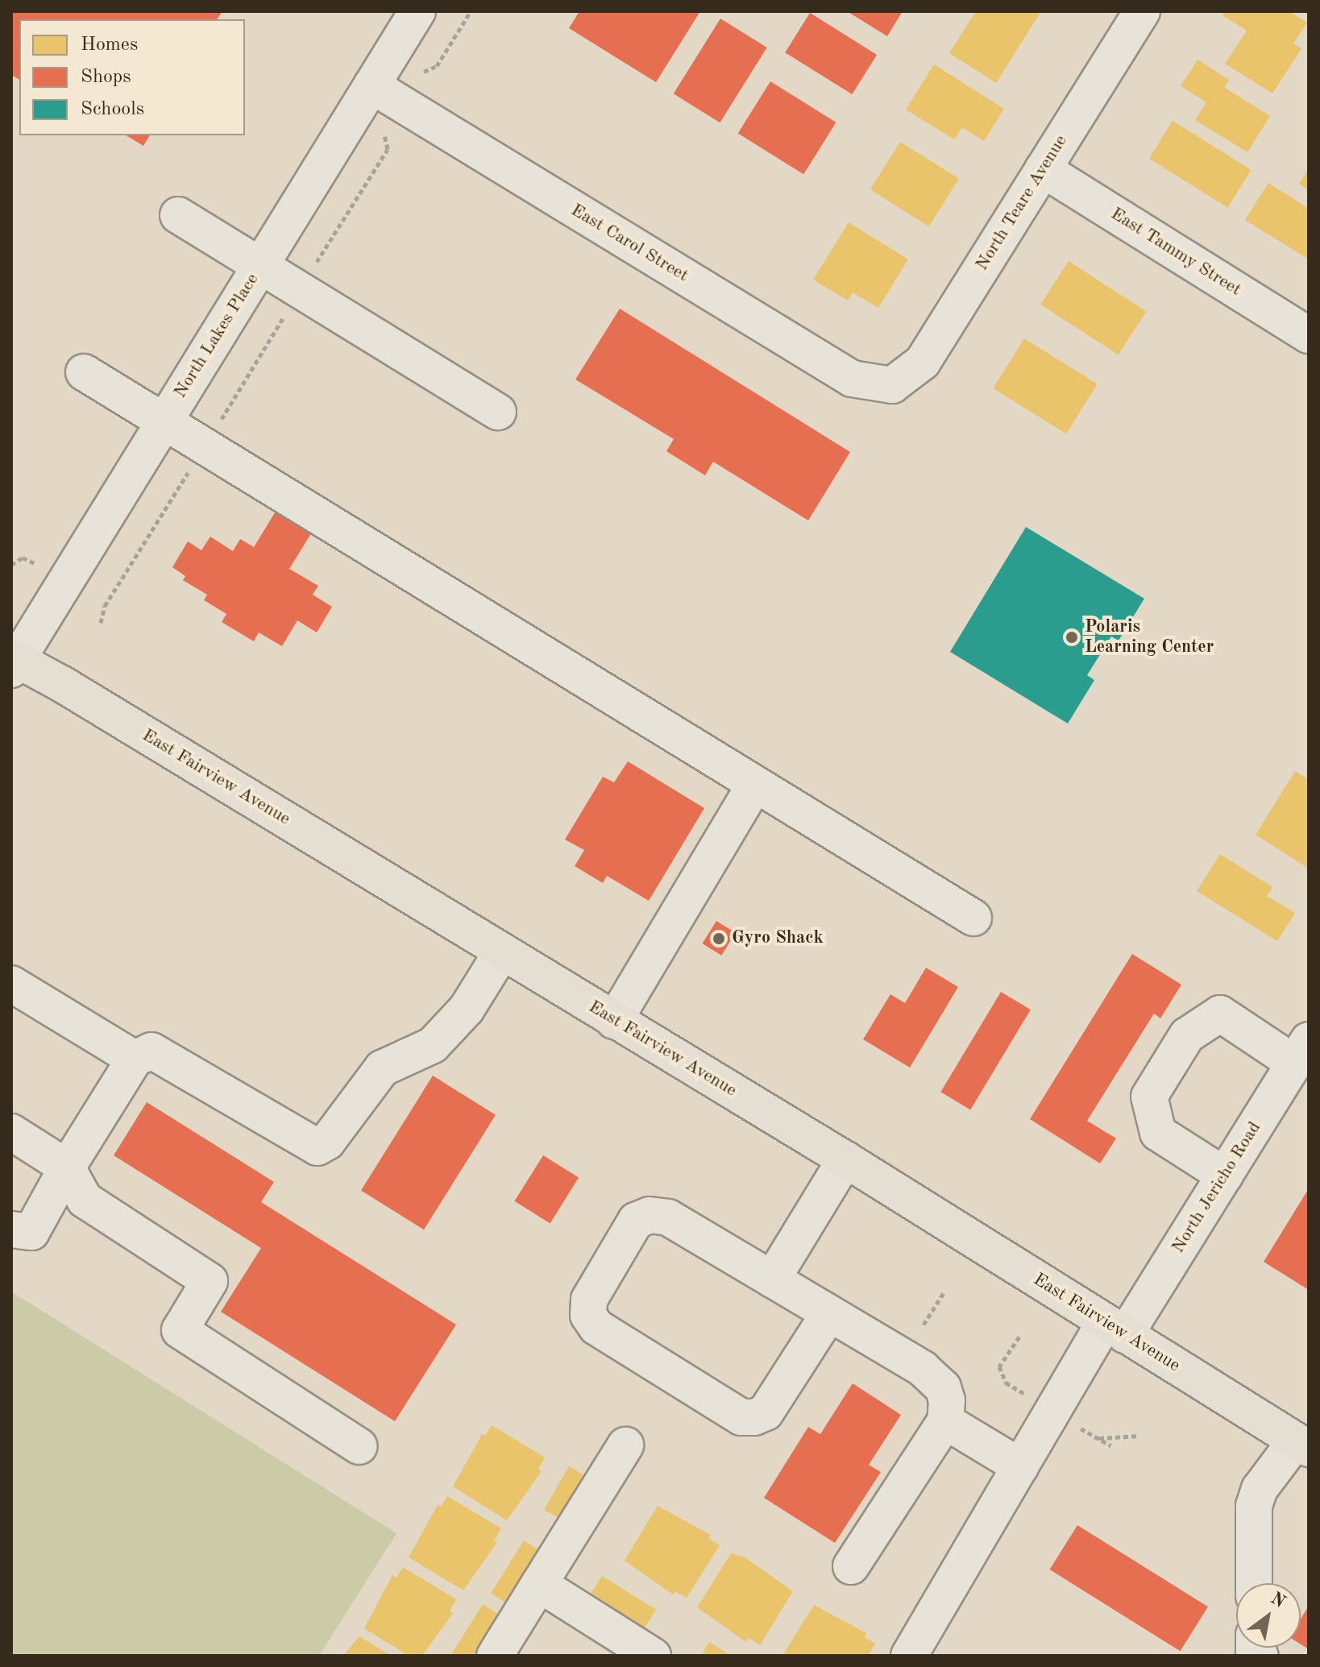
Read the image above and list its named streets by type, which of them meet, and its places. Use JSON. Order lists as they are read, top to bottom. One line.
{"streets":{"main road":["East Fairview Avenue"],"street":["North Teare Avenue","East Carol Street","East Tammy Street","North Lakes Place","North Jericho Road"]},"crossings":[["North Teare Avenue","East Carol Street"],["North Teare Avenue","East Tammy Street"],["East Carol Street","North Lakes Place"],["North Lakes Place","East Fairview Avenue"],["East Fairview Avenue","North Jericho Road"]],"places":["Polaris Learning Center","Gyro Shack"],"legend":["Homes","Shops","Schools"],"north":"top right"}
